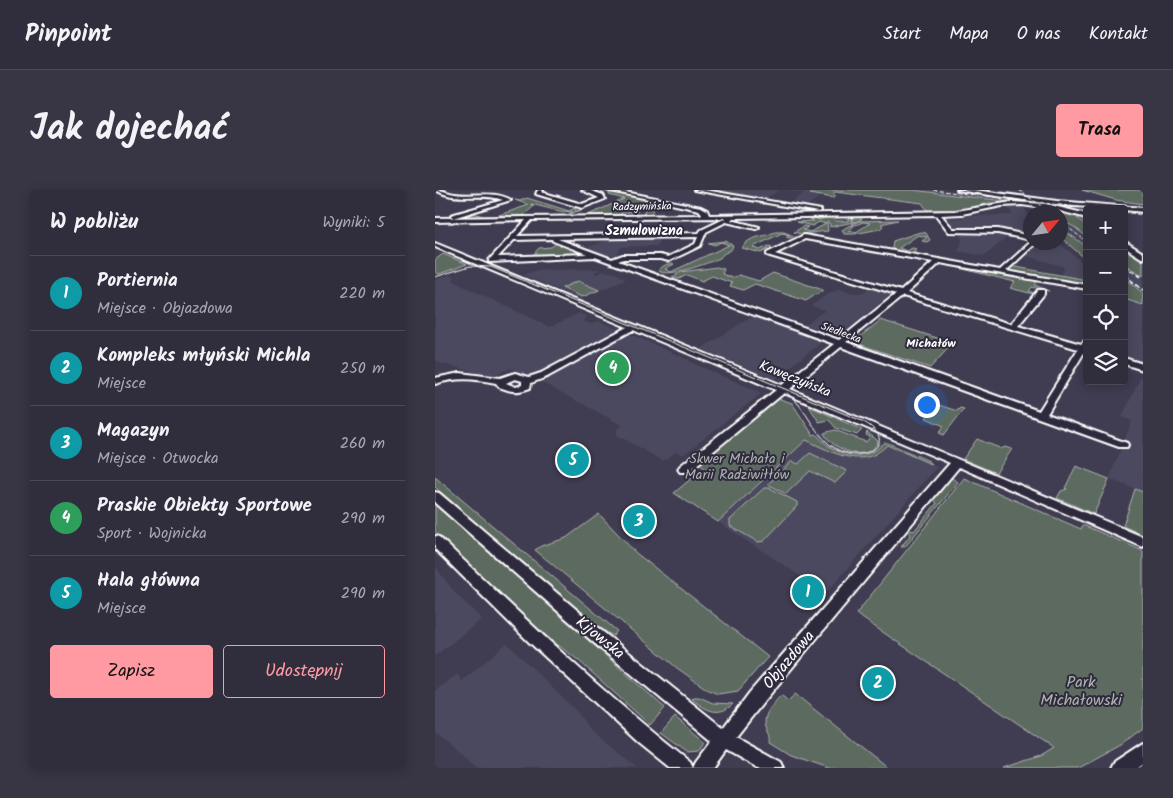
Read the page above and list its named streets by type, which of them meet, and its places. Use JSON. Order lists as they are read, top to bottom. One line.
{"streets":{"street":["Radzymińska","Siedlecka","Kawęczyńska","Kijowska","Objazdowa"]},"crossings":[["Kawęczyńska","Objazdowa"],["Kijowska","Objazdowa"]],"districts":["Szmulowizna","Michałów"],"parks":["Skwer Michała i Marii Radziwiłłów","Park Michałowski"],"north":"top right","page":{"header":"Pinpoint","nav":["Start","Mapa","O nas","Kontakt"],"title":"Jak dojechać","buttons":["Trasa",["Zapisz","Udostępnij"]],"heading":["W pobliżu","Wyniki: 5"],"map_buttons":["+","−"],"list":[{"mark":"1","name":"Portiernia","note":"Miejsce · Objazdowa","value":"220 m"},{"mark":"2","name":"Kompleks młyński Michla","note":"Miejsce","value":"250 m"},{"mark":"3","name":"Magazyn","note":"Miejsce · Otwocka","value":"260 m"},{"mark":"4","name":"Praskie Obiekty Sportowe","note":"Sport · Wojnicka","value":"290 m"},{"mark":"5","name":"Hala główna","note":"Miejsce","value":"290 m"}],"pins":["4","5","3","1","2"]}}
